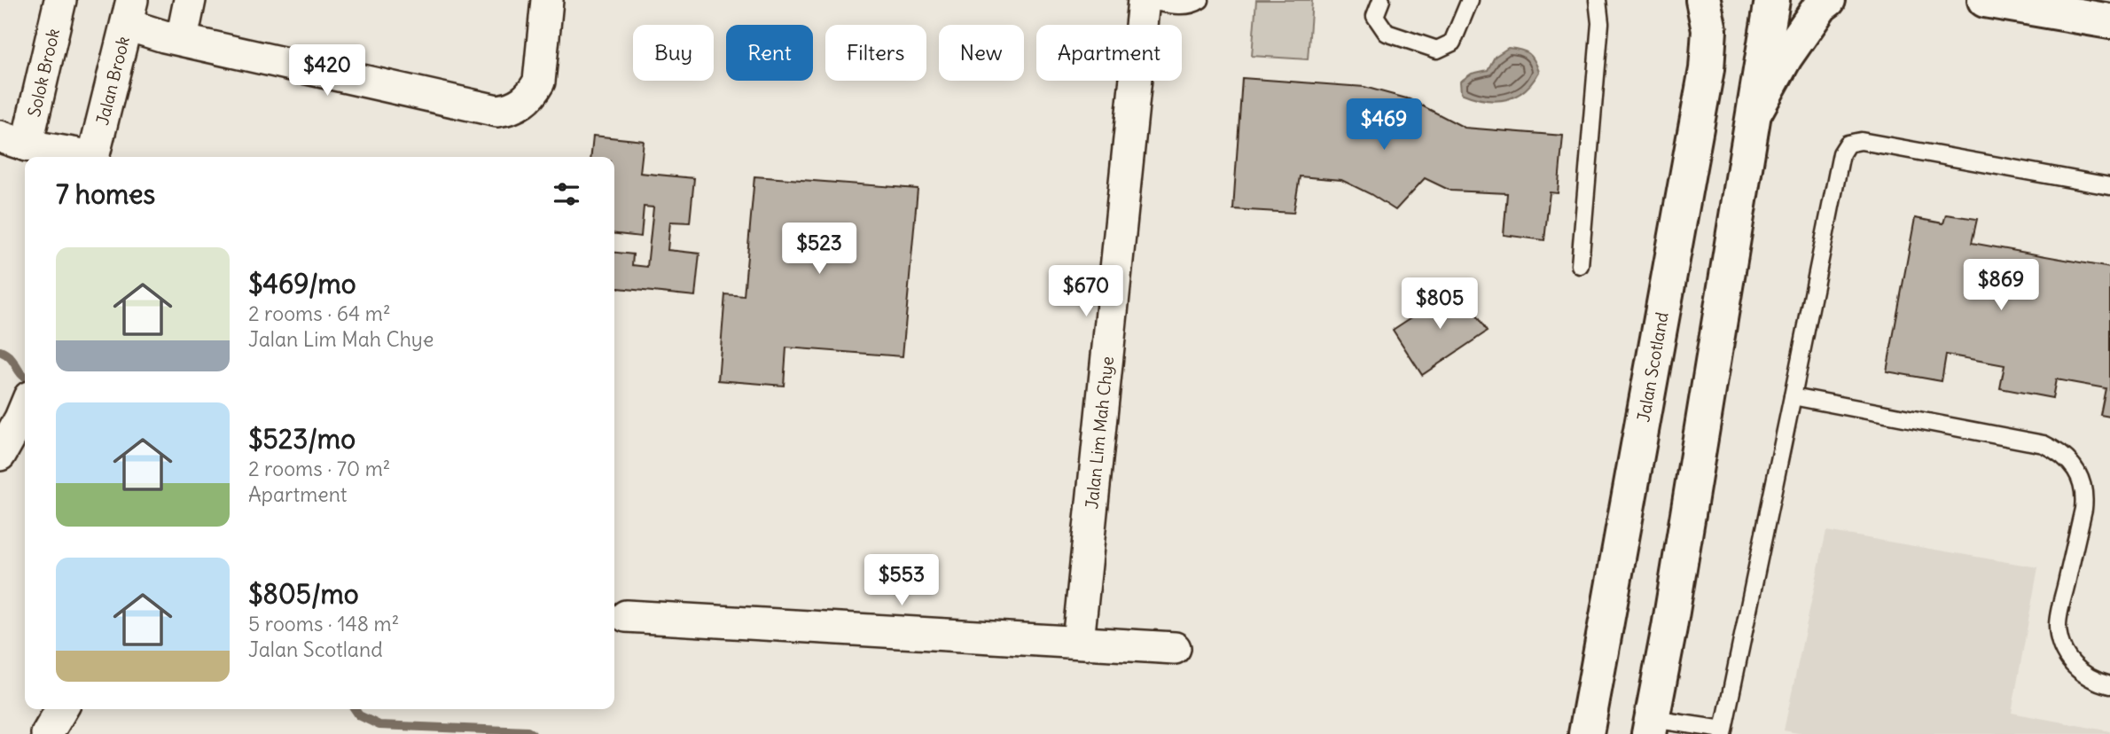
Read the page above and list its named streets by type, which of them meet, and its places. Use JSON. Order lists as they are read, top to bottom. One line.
{"streets":{"main road":["Jalan Scotland"],"street":["Solok Brook","Jalan Brook","Jalan Lim Mah Chye"]},"page":{"chip":["Buy","Rent","Filters","New","Apartment"],"price":["$420","$469","$523","$869","$670","$805","$553"],"heading":"7 homes","list":[{"name":"$469/mo","note":"2 rooms · 64 m² · Jalan Lim Mah Chye"},{"name":"$523/mo","note":"2 rooms · 70 m² · Apartment"},{"name":"$805/mo","note":"5 rooms · 148 m² · Jalan Scotland"}]}}
